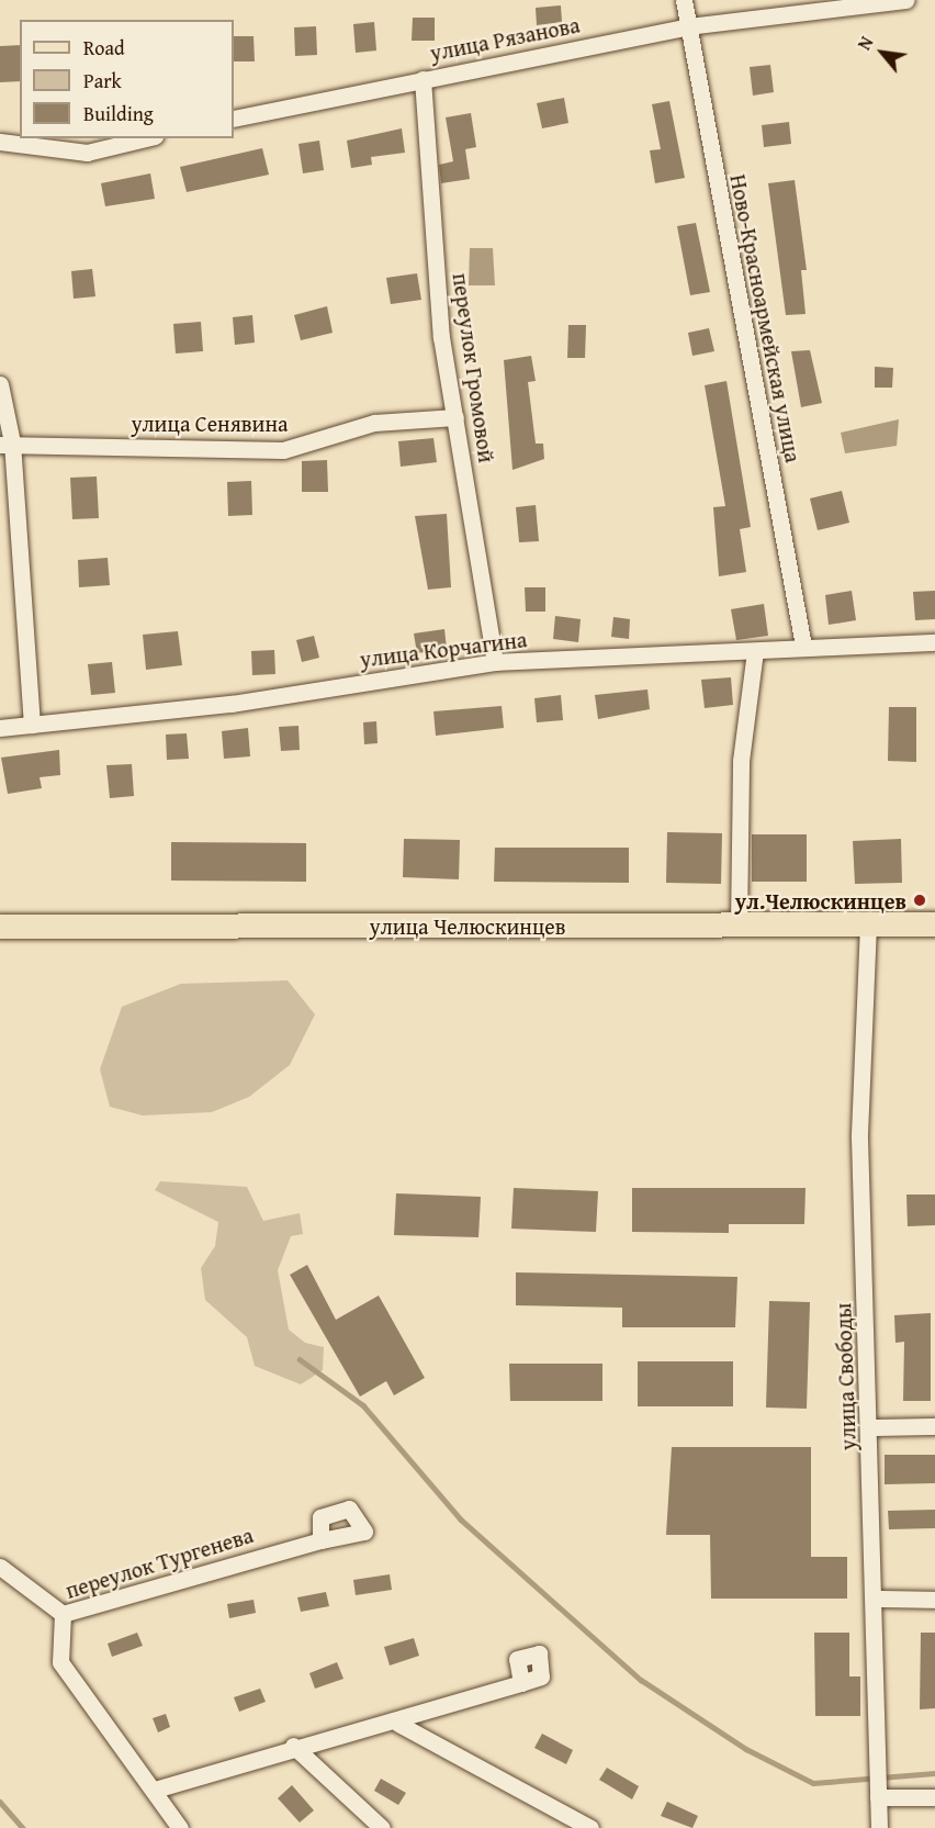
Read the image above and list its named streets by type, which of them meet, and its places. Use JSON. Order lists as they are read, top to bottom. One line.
{"streets":{"main road":["улица Челюскинцев"],"street":["улица Рязанова","Ново-Красноармейская улица","переулок Громовой","улица Сенявина","улица Корчагина","улица Свободы","переулок Тургенева"]},"crossings":[["улица Рязанова","Ново-Красноармейская улица"],["улица Рязанова","переулок Громовой"],["Ново-Красноармейская улица","улица Корчагина"],["переулок Громовой","улица Сенявина"],["переулок Громовой","улица Корчагина"],["улица Челюскинцев","улица Свободы"]],"places":["ул.Челюскинцев"],"legend":["Road","Park","Building"],"north":"top left"}
